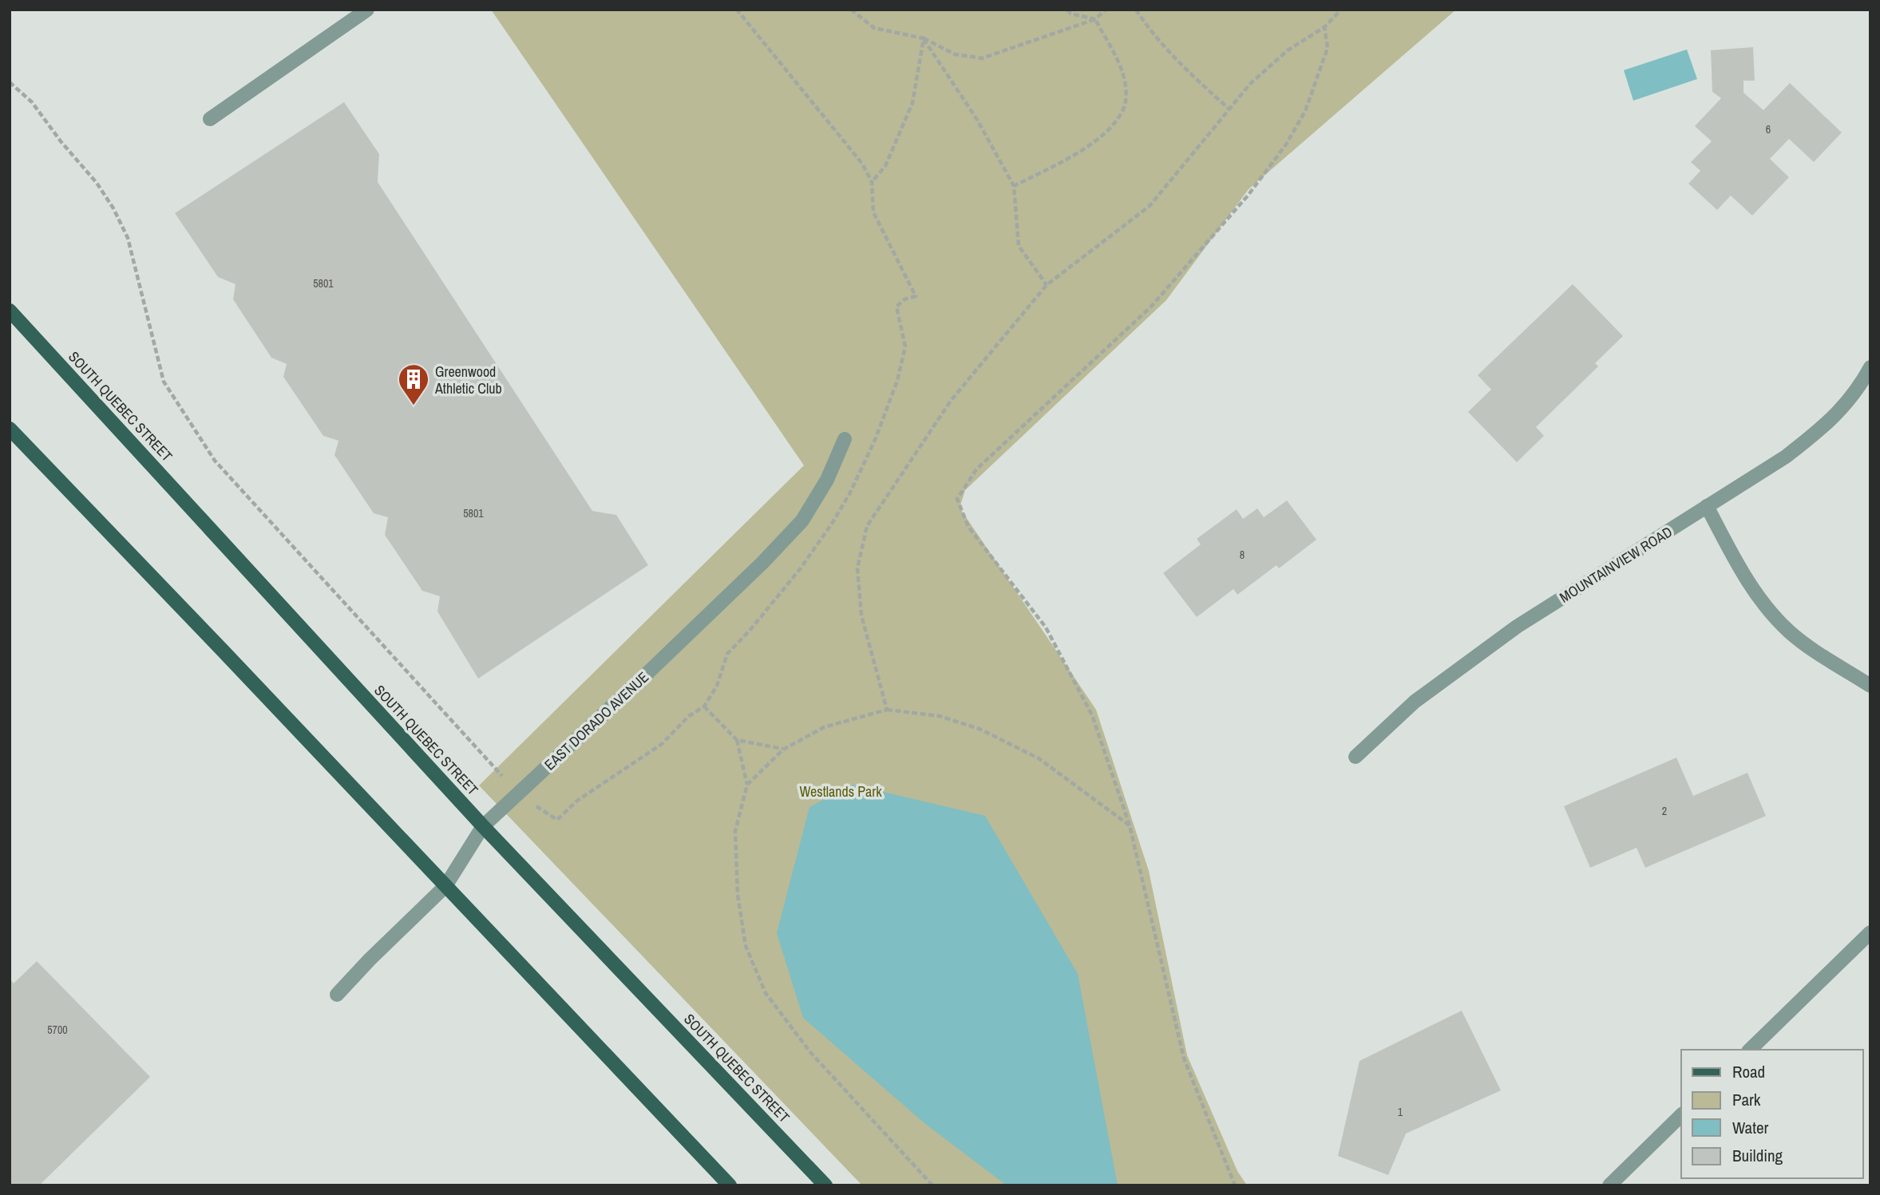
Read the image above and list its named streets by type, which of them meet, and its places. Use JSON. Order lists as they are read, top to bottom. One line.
{"streets":{"main road":["SOUTH QUEBEC STREET"],"street":["MOUNTAINVIEW ROAD","EAST DORADO AVENUE"]},"crossings":[["SOUTH QUEBEC STREET","EAST DORADO AVENUE"]],"parks":["Westlands Park"],"places":{"building":["Greenwood Athletic Club"]},"house_numbers":["6","5801","5801","8","2","5700","1"],"legend":["Road","Park","Water","Building"]}
